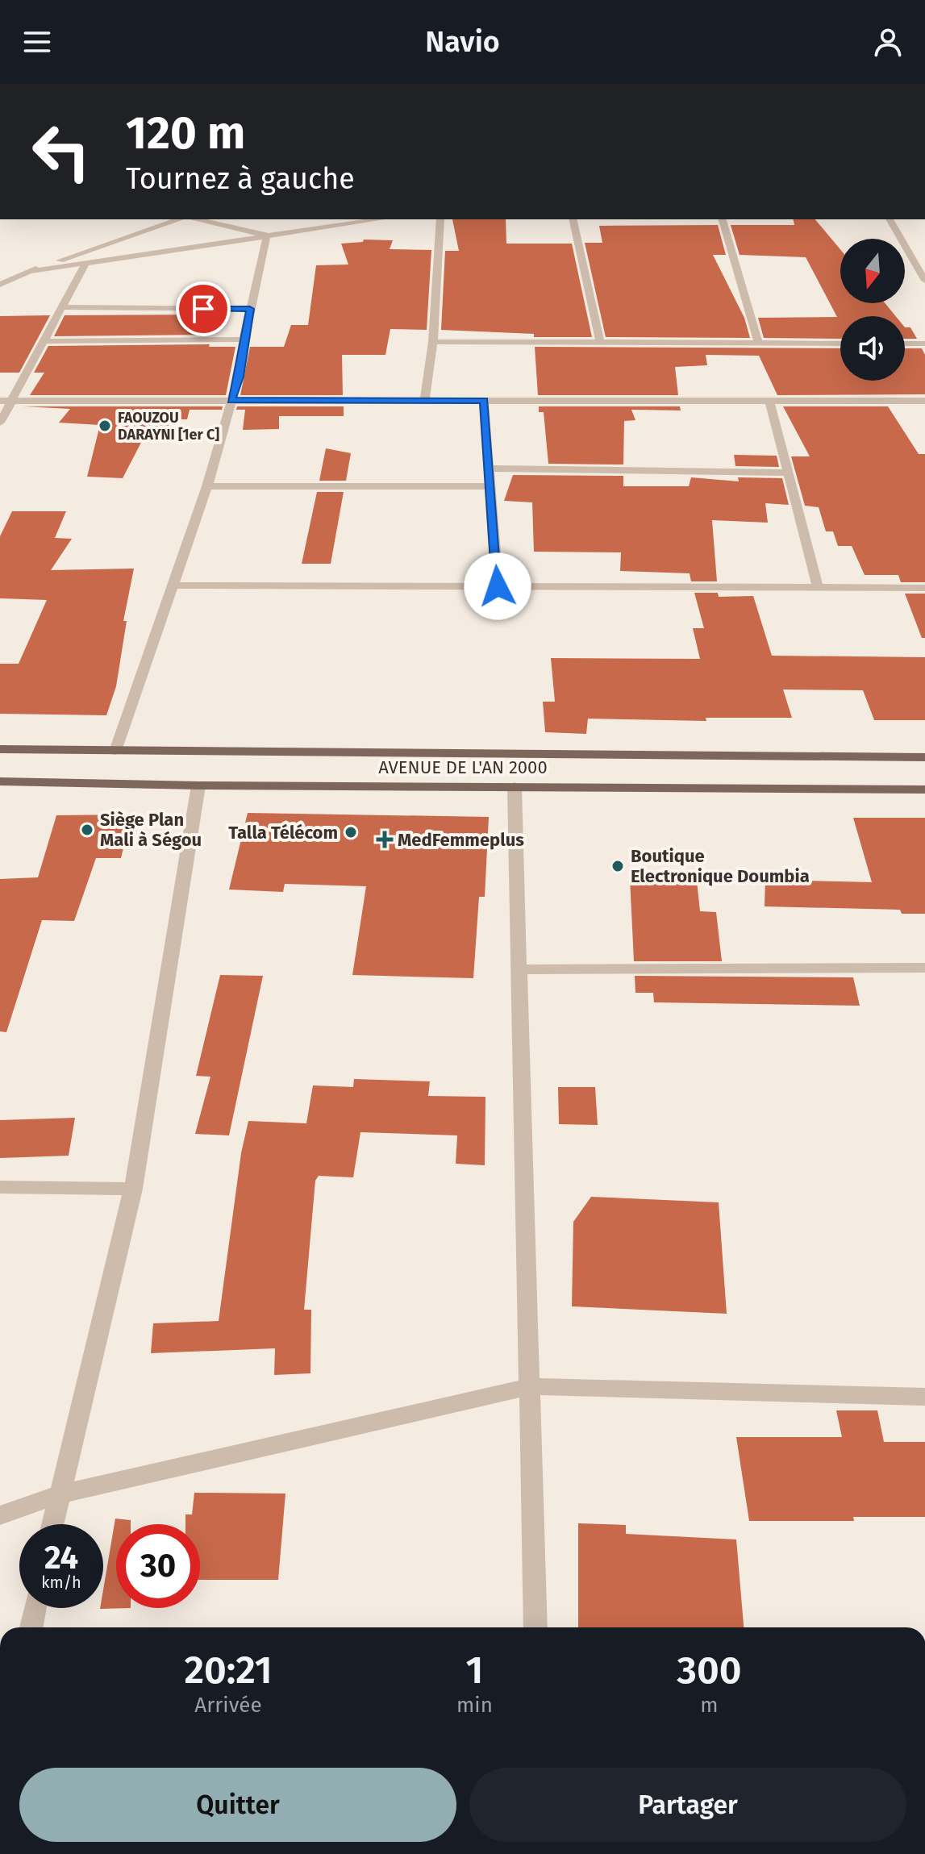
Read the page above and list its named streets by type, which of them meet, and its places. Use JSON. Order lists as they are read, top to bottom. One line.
{"streets":{"main road":["AVENUE DE L'AN 2000"]},"places":{"other":["FAOUZOU DARAYNI [1er C]","Siège Plan Mali à Ségou","Talla Télécom","Boutique Electronique Doumbia"],"health":["MedFemmeplus"]},"north":"bottom","page":{"header":"Navio","turn":["120 m","Tournez à gauche"],"speed":"24 km/h","limit":"30","eta":["20:21","Arrivée","1","min","300","m"],"buttons":["Quitter","Partager"]}}
